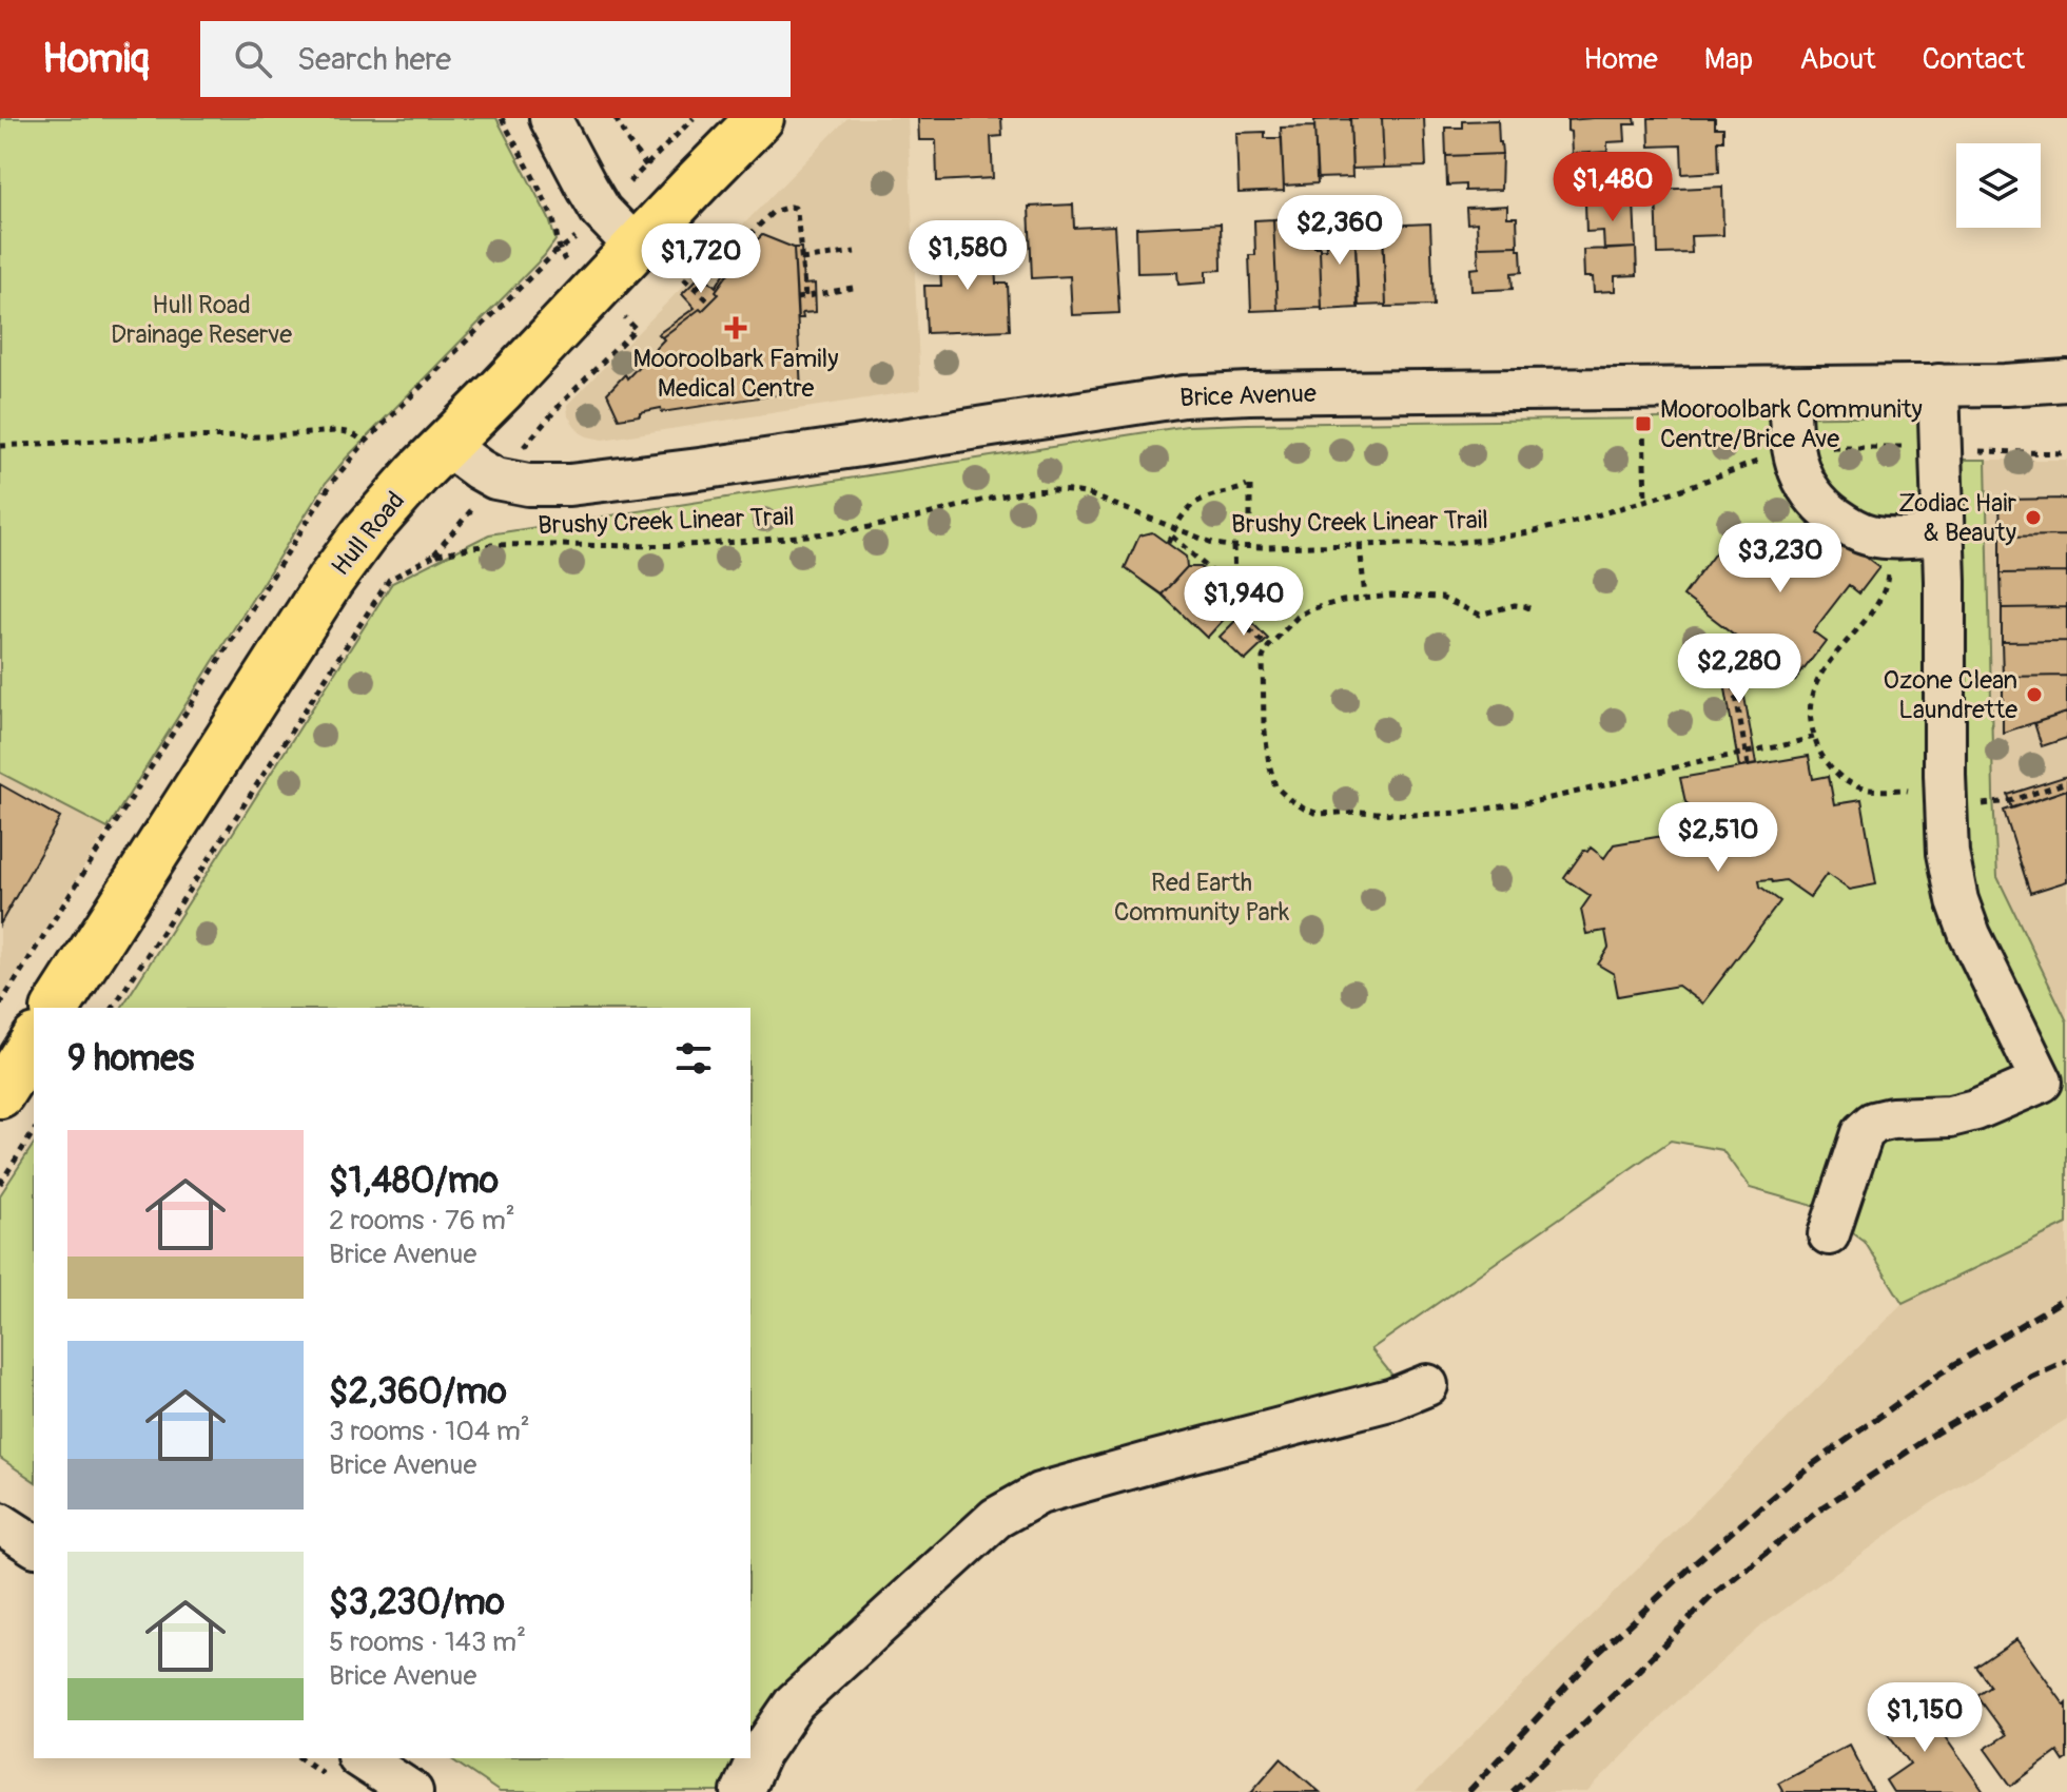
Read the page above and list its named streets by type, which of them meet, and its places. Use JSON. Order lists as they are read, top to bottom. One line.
{"streets":{"main road":["Hull Road"],"street":["Brice Avenue"],"path":["Brushy Creek Linear Trail"]},"crossings":[["Brice Avenue","Hull Road"]],"parks":["Hull Road Drainage Reserve","Red Earth Community Park"],"places":{"health":["Mooroolbark Family Medical Centre"],"transit":["Mooroolbark Community Centre/Brice Ave"],"other":["Zodiac Hair & Beauty","Ozone Clean Laundrette"]},"page":{"header":"Homiq","search":"Search here","nav":["Home","Map","About","Contact"],"price":["$1,480","$2,360","$1,580","$1,720","$3,230","$1,940","$2,280","$2,510","$1,150"],"heading":"9 homes","list":[{"name":"$1,480/mo","note":"2 rooms · 76 m² · Brice Avenue"},{"name":"$2,360/mo","note":"3 rooms · 104 m² · Brice Avenue"},{"name":"$3,230/mo","note":"5 rooms · 143 m² · Brice Avenue"}]}}
